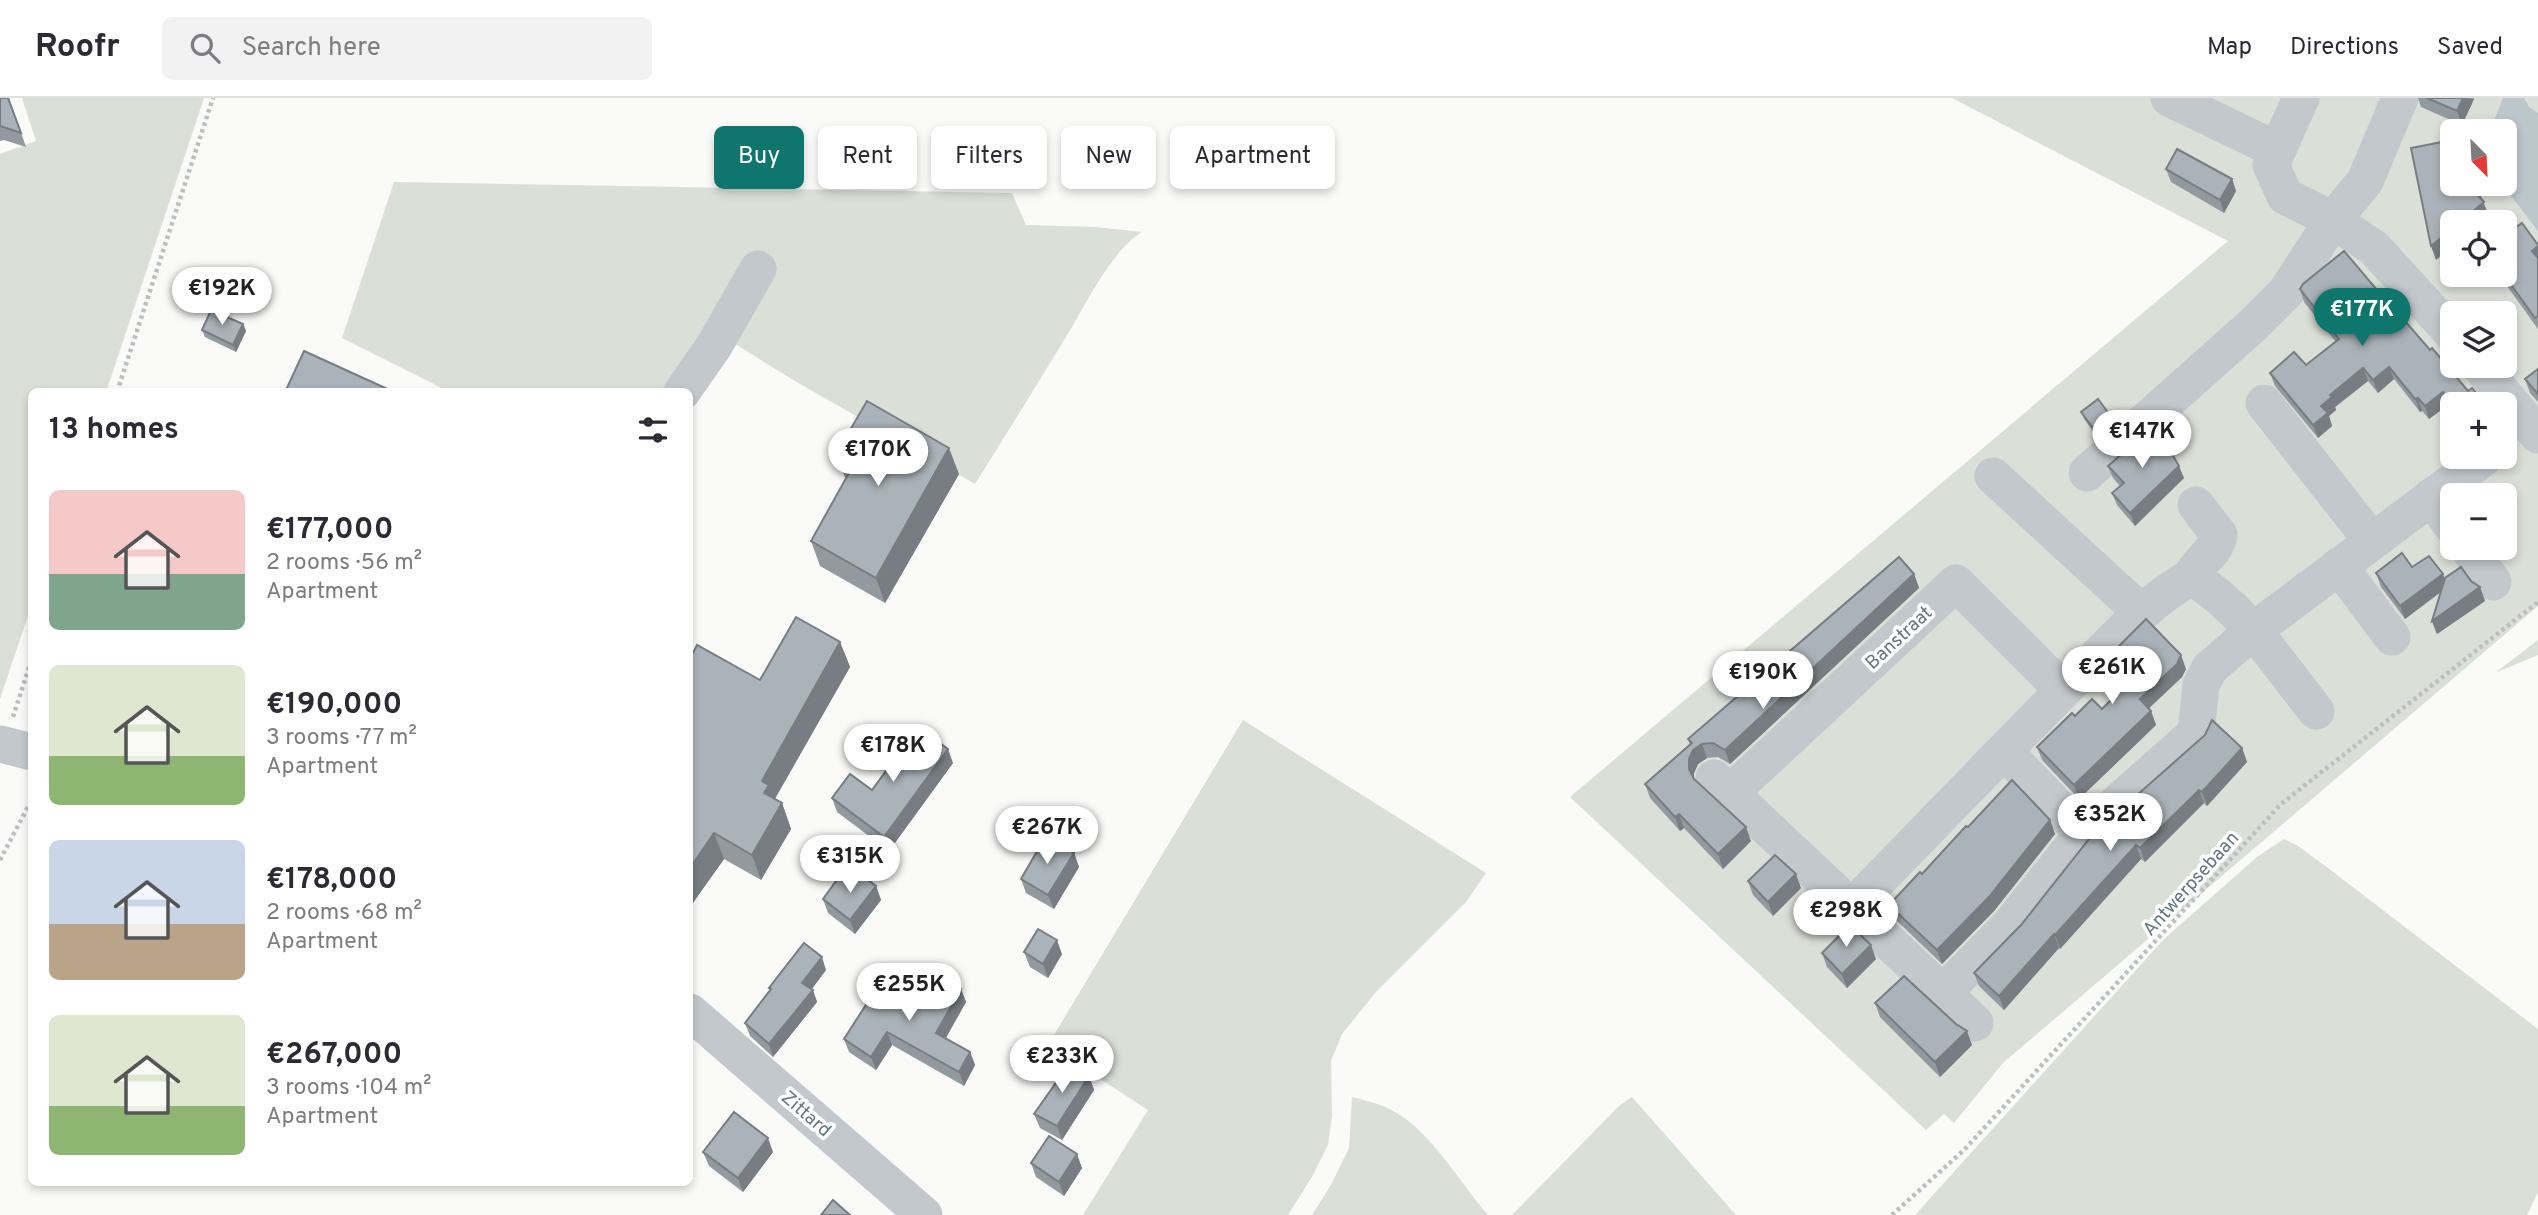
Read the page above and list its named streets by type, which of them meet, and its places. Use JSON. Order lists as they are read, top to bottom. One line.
{"streets":{"street":["Banstraat","Zittard"],"path":["Antwerpsebaan"]},"north":"bottom right","page":{"header":"Roofr","search":"Search here","nav":["Map","Directions","Saved"],"map_buttons":["+","−"],"chip":["Buy","Rent","Filters","New","Apartment"],"price":["€192K","€177K","€147K","€170K","€261K","€190K","€178K","€352K","€267K","€315K","€298K","€255K","€233K"],"heading":"13 homes","list":[{"name":"€177,000","note":"2 rooms · 56 m² · Apartment"},{"name":"€190,000","note":"3 rooms · 77 m² · Apartment"},{"name":"€178,000","note":"2 rooms · 68 m² · Apartment"},{"name":"€267,000","note":"3 rooms · 104 m² · Apartment"}]}}
